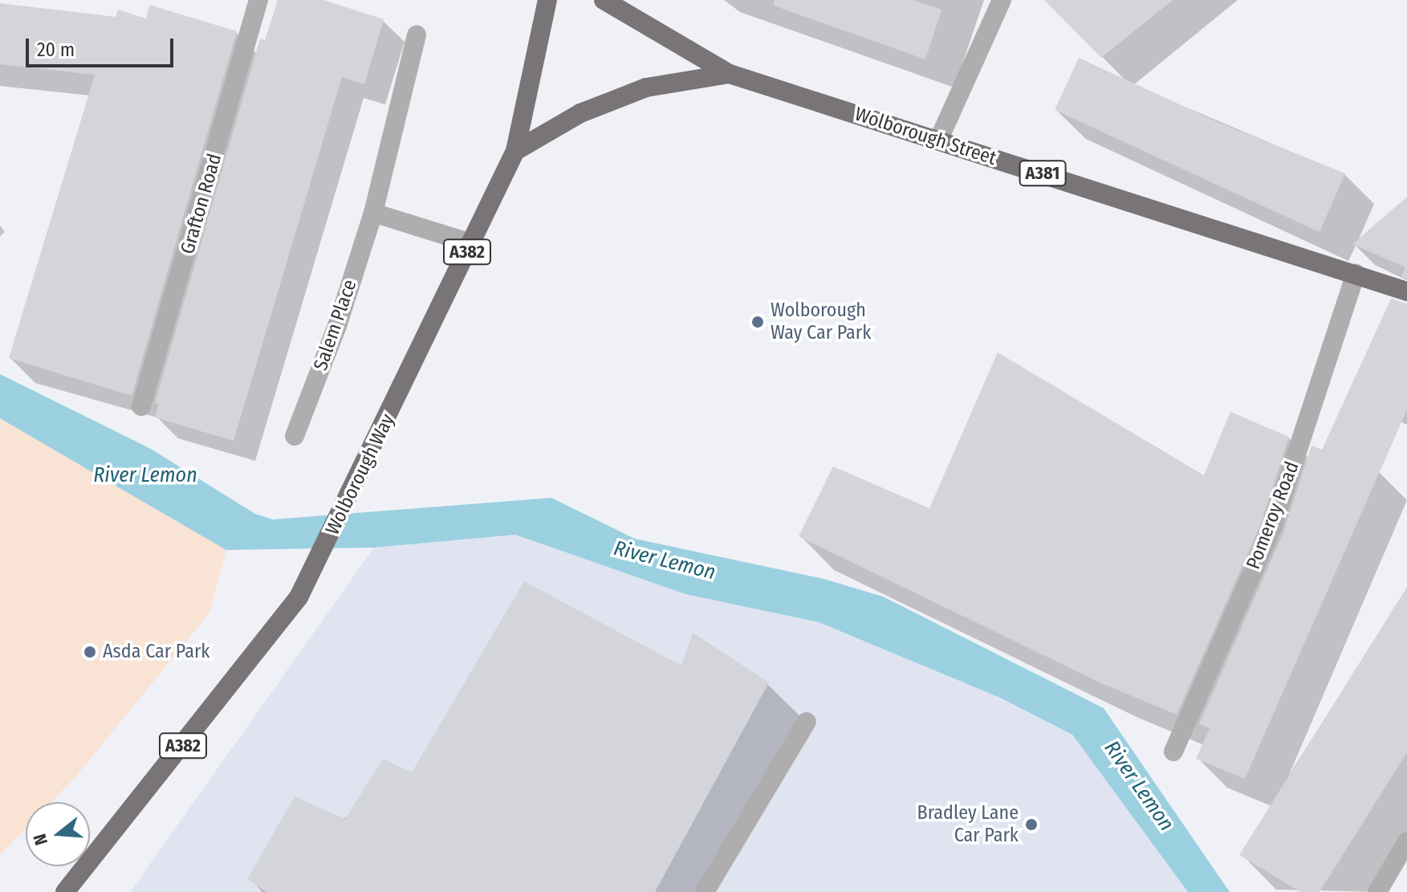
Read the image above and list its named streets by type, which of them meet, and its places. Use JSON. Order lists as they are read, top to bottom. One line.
{"streets":{"main road":["Wolborough Street","A381","A382","Wolborough Way"],"street":["Grafton Road","Salem Place","Pomeroy Road"]},"crossings":[["Wolborough Street","A381"],["Wolborough Street","Pomeroy Road"],["A381","Wolborough Way"]],"water":["River Lemon"],"places":["Wolborough Way Car Park","Asda Car Park","Bradley Lane Car Park"],"scale_bar":"20 m","north":"left"}
